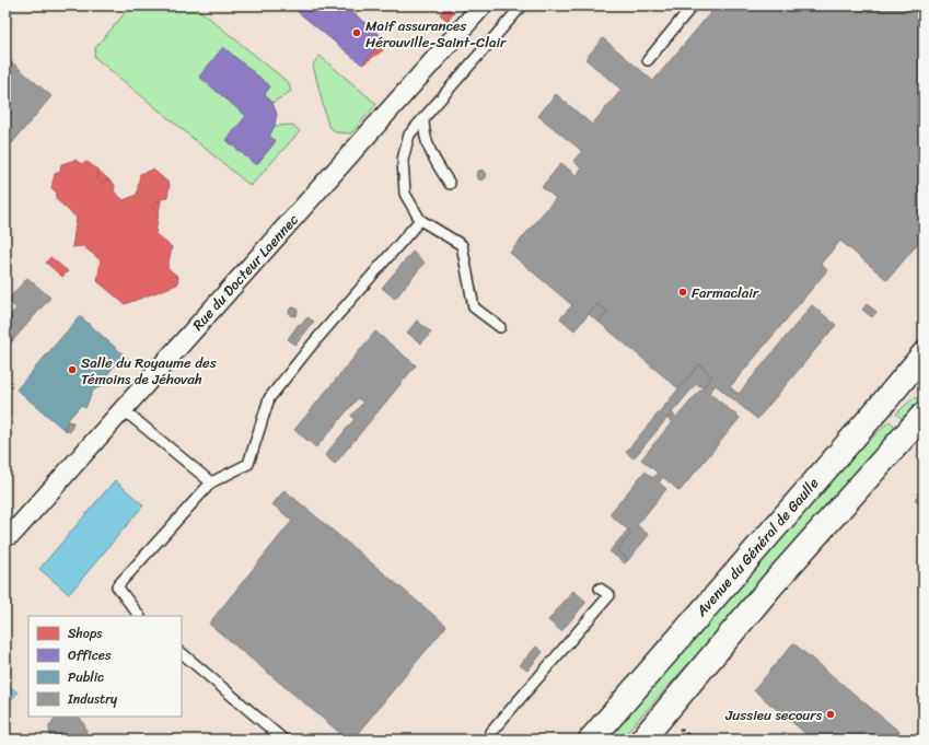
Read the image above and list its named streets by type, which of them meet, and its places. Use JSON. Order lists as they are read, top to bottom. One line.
{"streets":{"main road":["Avenue du Général de Gaulle"],"street":["Rue du Docteur Laennec"]},"places":["Maif assurances Hérouville-Saint-Clair","Farmaclair","Salle du Royaume des Témoins de Jéhovah","Jussieu secours"],"legend":["Shops","Offices","Public","Industry"]}
